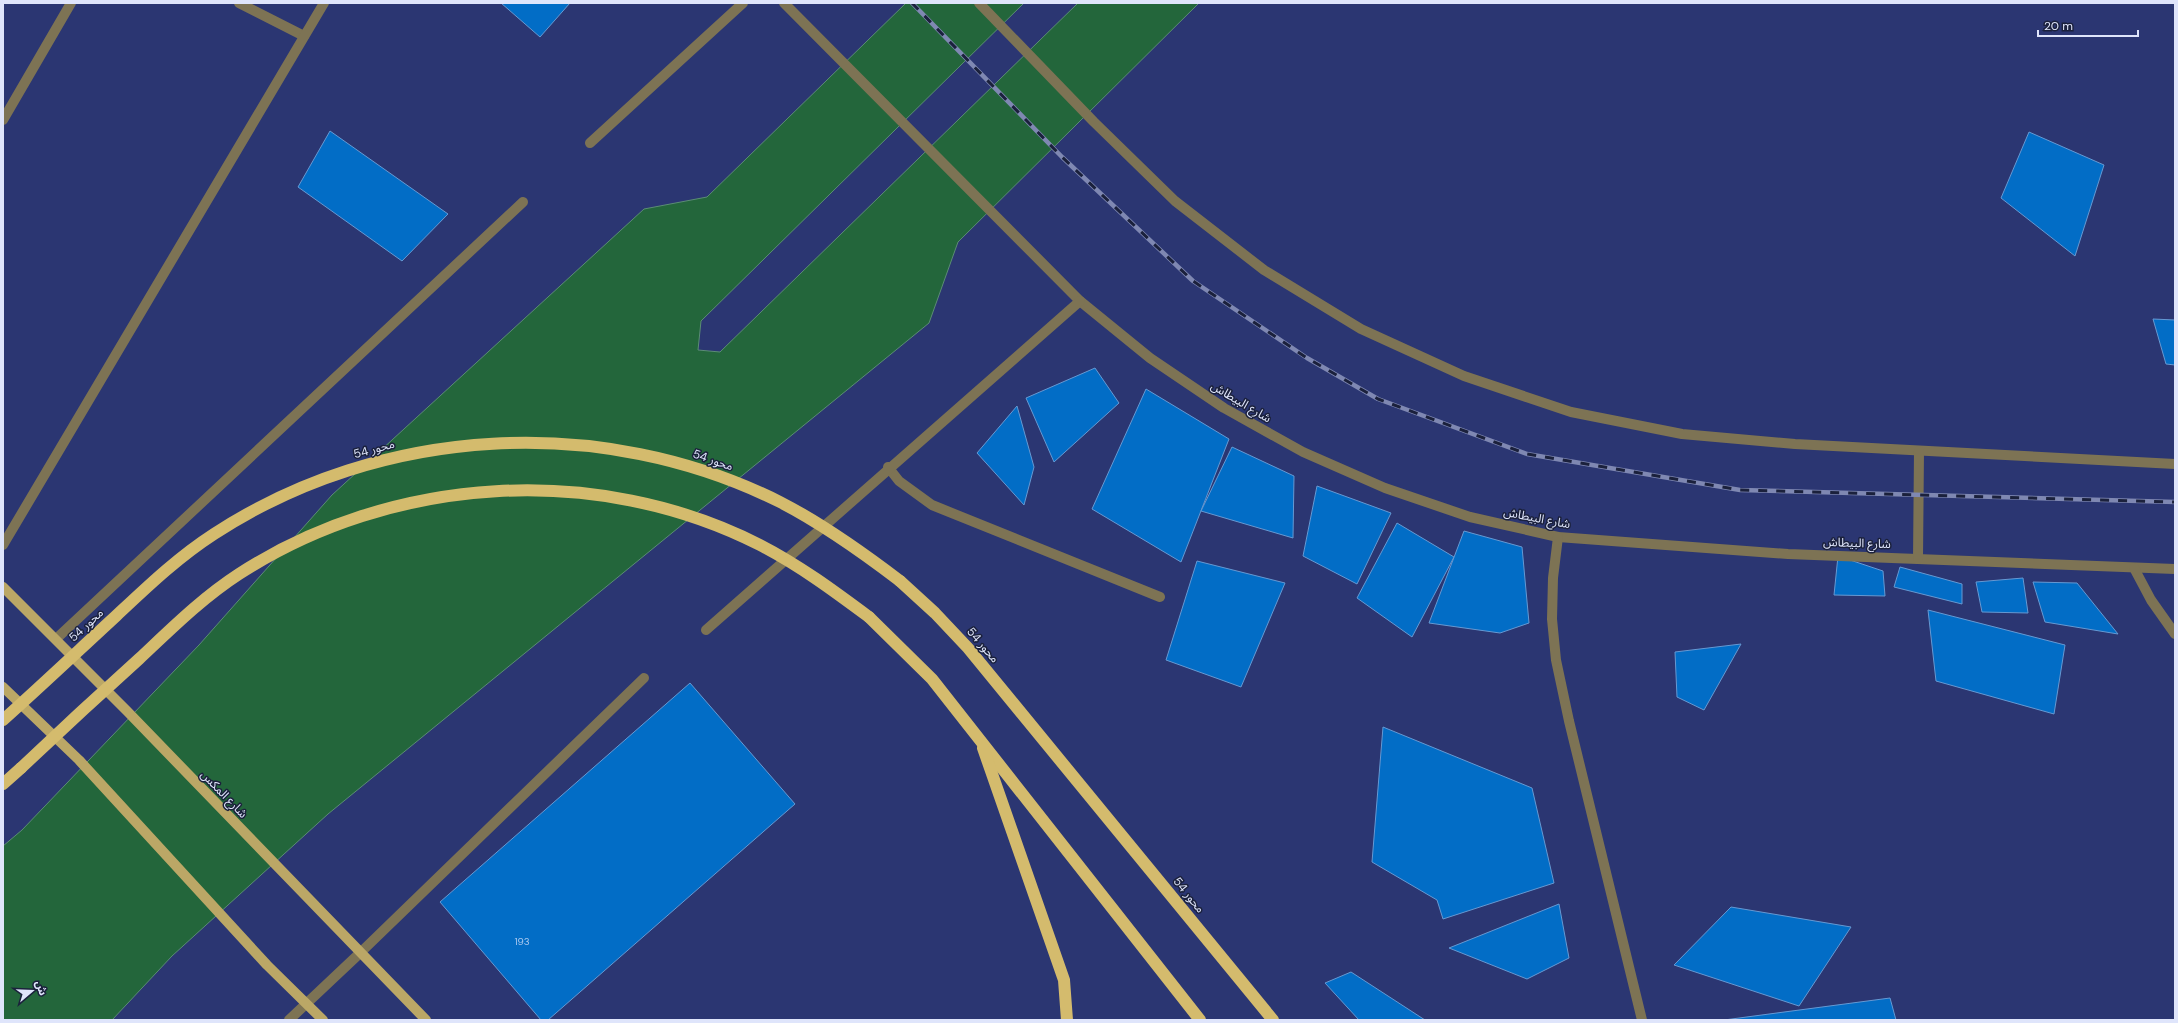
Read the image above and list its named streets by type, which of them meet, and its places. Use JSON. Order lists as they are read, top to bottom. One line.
{"streets":{"highway":["محور 54"],"main road":["شارع المكس"],"street":["شارع البيطاش"]},"house_numbers":["193"],"scale_bar":"20 m","north":"right"}
